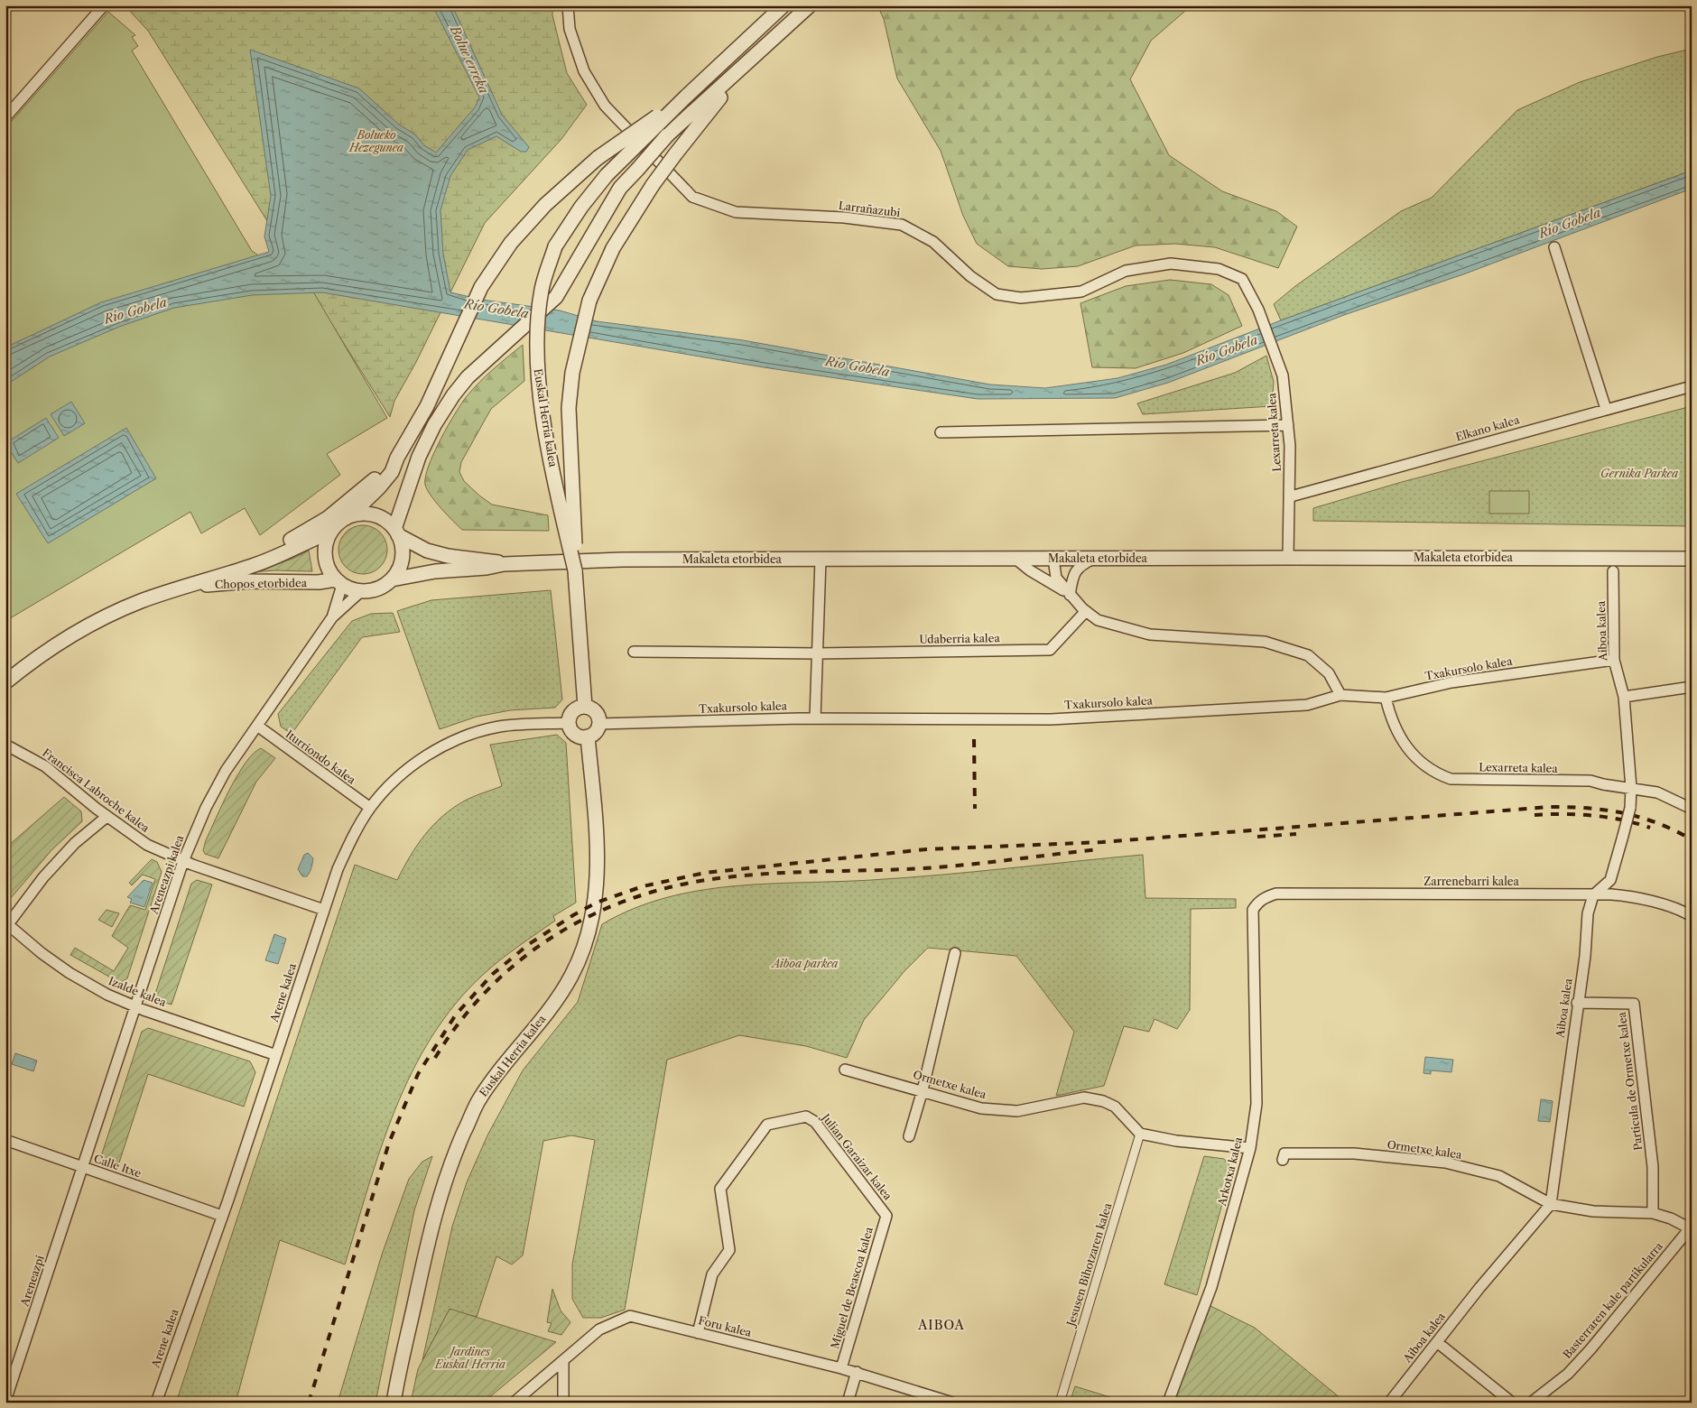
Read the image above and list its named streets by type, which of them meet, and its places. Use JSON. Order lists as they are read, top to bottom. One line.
{"streets":{"street":["Larrañazubi","Euskal Herria kalea","Elkano kalea","Lexarreta kalea","Makaleta etorbidea","Chopos etorbidea","Aiboa kalea","Udaberria kalea","Txakursolo kalea","Iturriondo kalea","Francisca Labroche kalea","Areneazpi kalea","Zarrenebarri kalea","Izalde kalea","Arene kalea","Particula de Ormetxe kalea","Ormetxe kalea","Julian Garaizar kalea","Calle Itxe","Arkotxa kalea","Jesusen Bihotzaren kalea","Areneazpi","Miguel de Beascoa kalea","Basterraren kale partikularra","Foru kalea"]},"crossings":[["Larrañazubi","Lexarreta kalea"],["Euskal Herria kalea","Txakursolo kalea"],["Euskal Herria kalea","Arene kalea"],["Elkano kalea","Lexarreta kalea"],["Lexarreta kalea","Makaleta etorbidea"],["Lexarreta kalea","Aiboa kalea"],["Lexarreta kalea","Txakursolo kalea"],["Makaleta etorbidea","Chopos etorbidea"],["Makaleta etorbidea","Areneazpi kalea"],["Chopos etorbidea","Areneazpi kalea"],["Aiboa kalea","Txakursolo kalea"],["Aiboa kalea","Zarrenebarri kalea"],["Aiboa kalea","Particula de Ormetxe kalea"],["Aiboa kalea","Ormetxe kalea"],["Txakursolo kalea","Arene kalea"],["Iturriondo kalea","Areneazpi kalea"],["Iturriondo kalea","Arene kalea"],["Francisca Labroche kalea","Areneazpi kalea"],["Francisca Labroche kalea","Arene kalea"],["Areneazpi kalea","Izalde kalea"],["Areneazpi kalea","Calle Itxe"],["Areneazpi kalea","Areneazpi"],["Zarrenebarri kalea","Arkotxa kalea"],["Izalde kalea","Arene kalea"],["Arene kalea","Calle Itxe"],["Particula de Ormetxe kalea","Ormetxe kalea"],["Ormetxe kalea","Jesusen Bihotzaren kalea"],["Ormetxe kalea","Basterraren kale partikularra"],["Julian Garaizar kalea","Miguel de Beascoa kalea"],["Julian Garaizar kalea","Foru kalea"],["Calle Itxe","Areneazpi"],["Miguel de Beascoa kalea","Foru kalea"]],"districts":["AIBOA"],"water":["Bolue erreka","Río Gobela"],"parks":["Bolueko Hezegunea","Gernika Parkea","Aiboa parkea","Jardines Euskal Herria"]}
